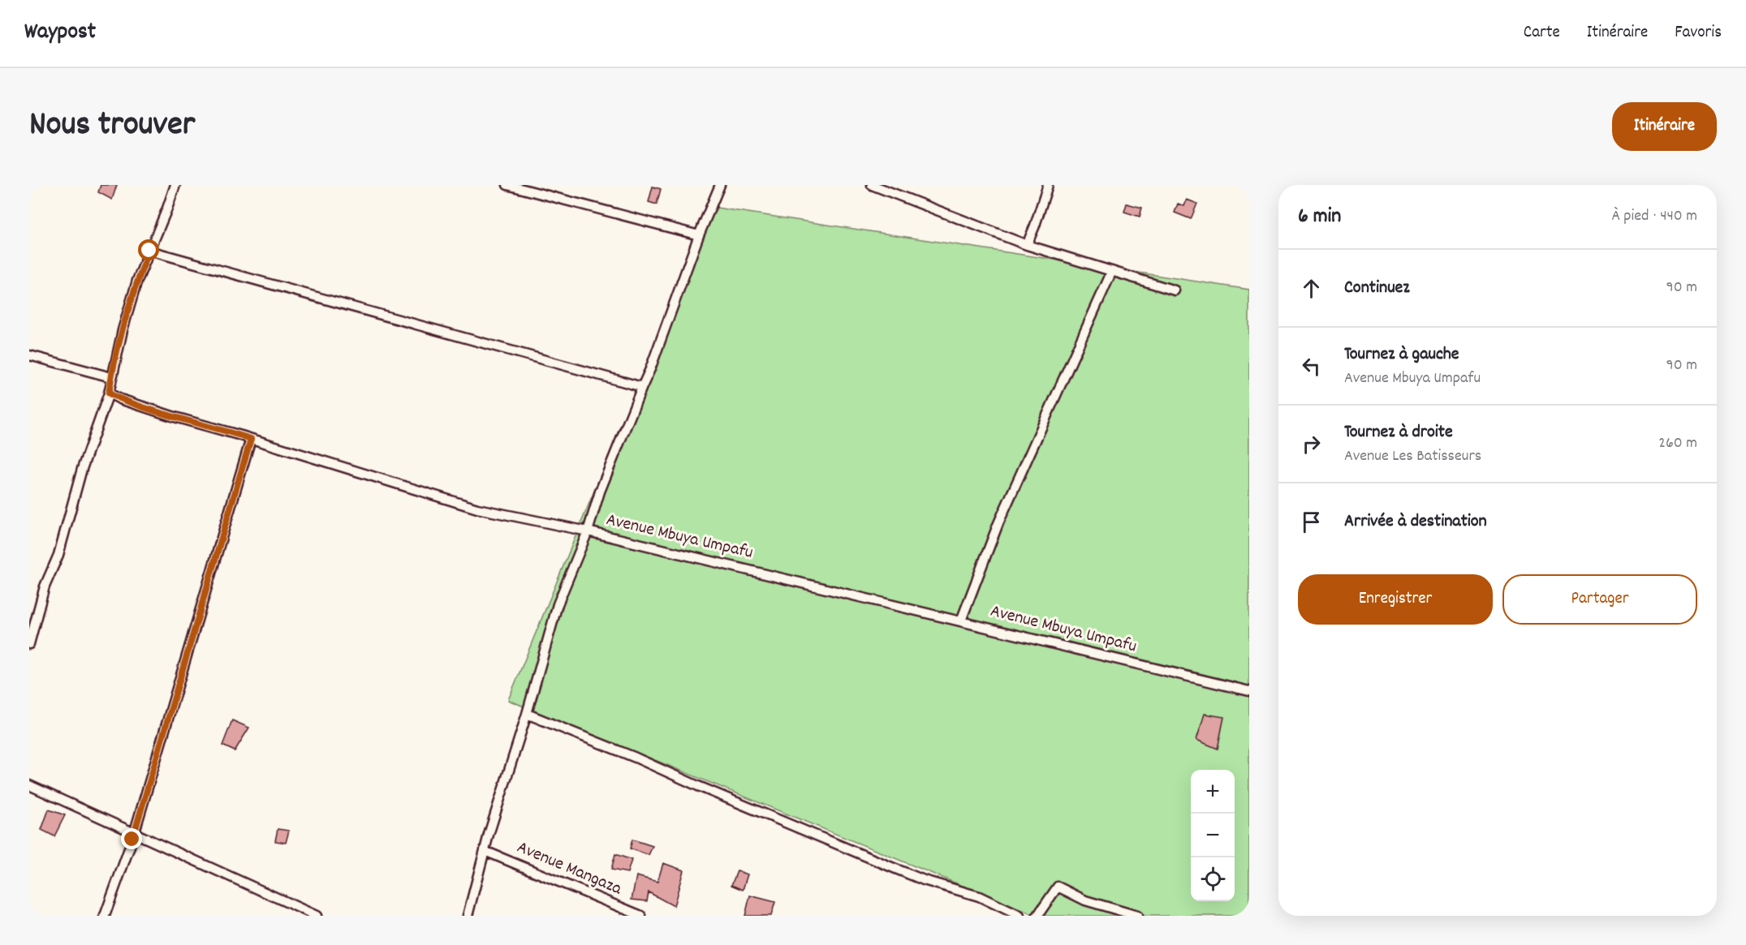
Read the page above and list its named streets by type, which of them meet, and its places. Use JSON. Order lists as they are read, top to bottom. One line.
{"streets":{"street":["Avenue Mbuya Umpafu","Avenue Mangaza"]},"page":{"header":"Waypost","nav":["Carte","Itinéraire","Favoris"],"title":"Nous trouver","buttons":["Itinéraire",["Enregistrer","Partager"]],"heading":["6 min","À pied · 440 m"],"list":[["Continuez","90 m"],["Tournez à gauche","Avenue Mbuya Umpafu","90 m"],["Tournez à droite","Avenue Les Batisseurs","260 m"],"Arrivée à destination"],"map_buttons":["+","−"]}}
